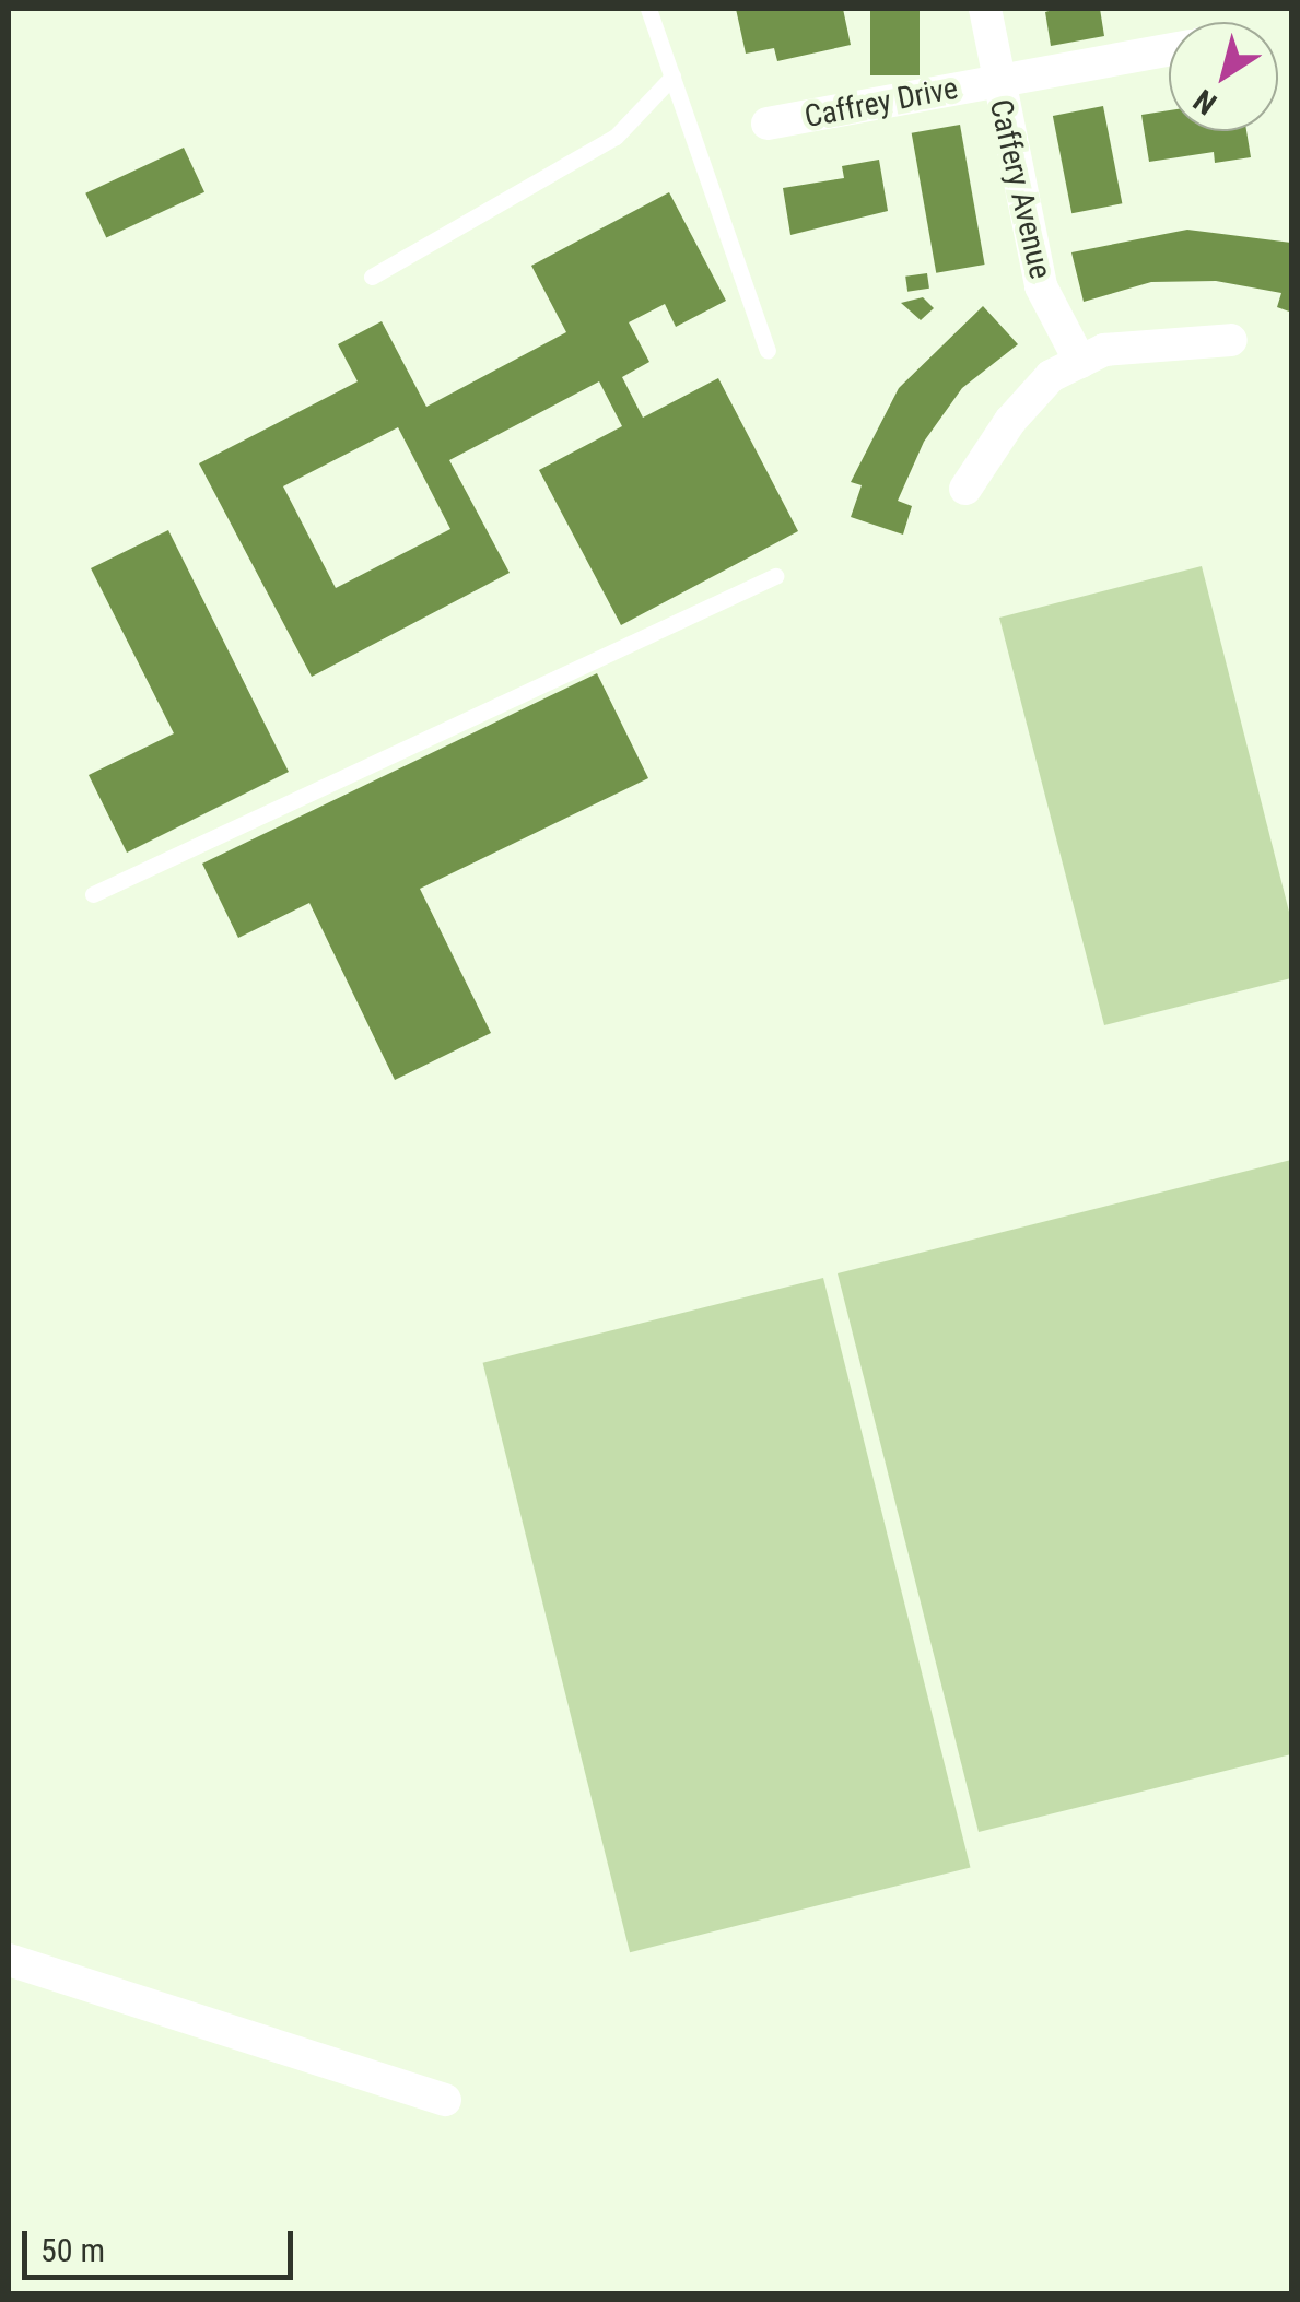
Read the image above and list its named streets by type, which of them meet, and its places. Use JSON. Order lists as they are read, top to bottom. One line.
{"streets":{"street":["Caffrey Drive","Caffery Avenue"]},"crossings":[["Caffrey Drive","Caffery Avenue"]],"scale_bar":"50 m","north":"bottom left"}
